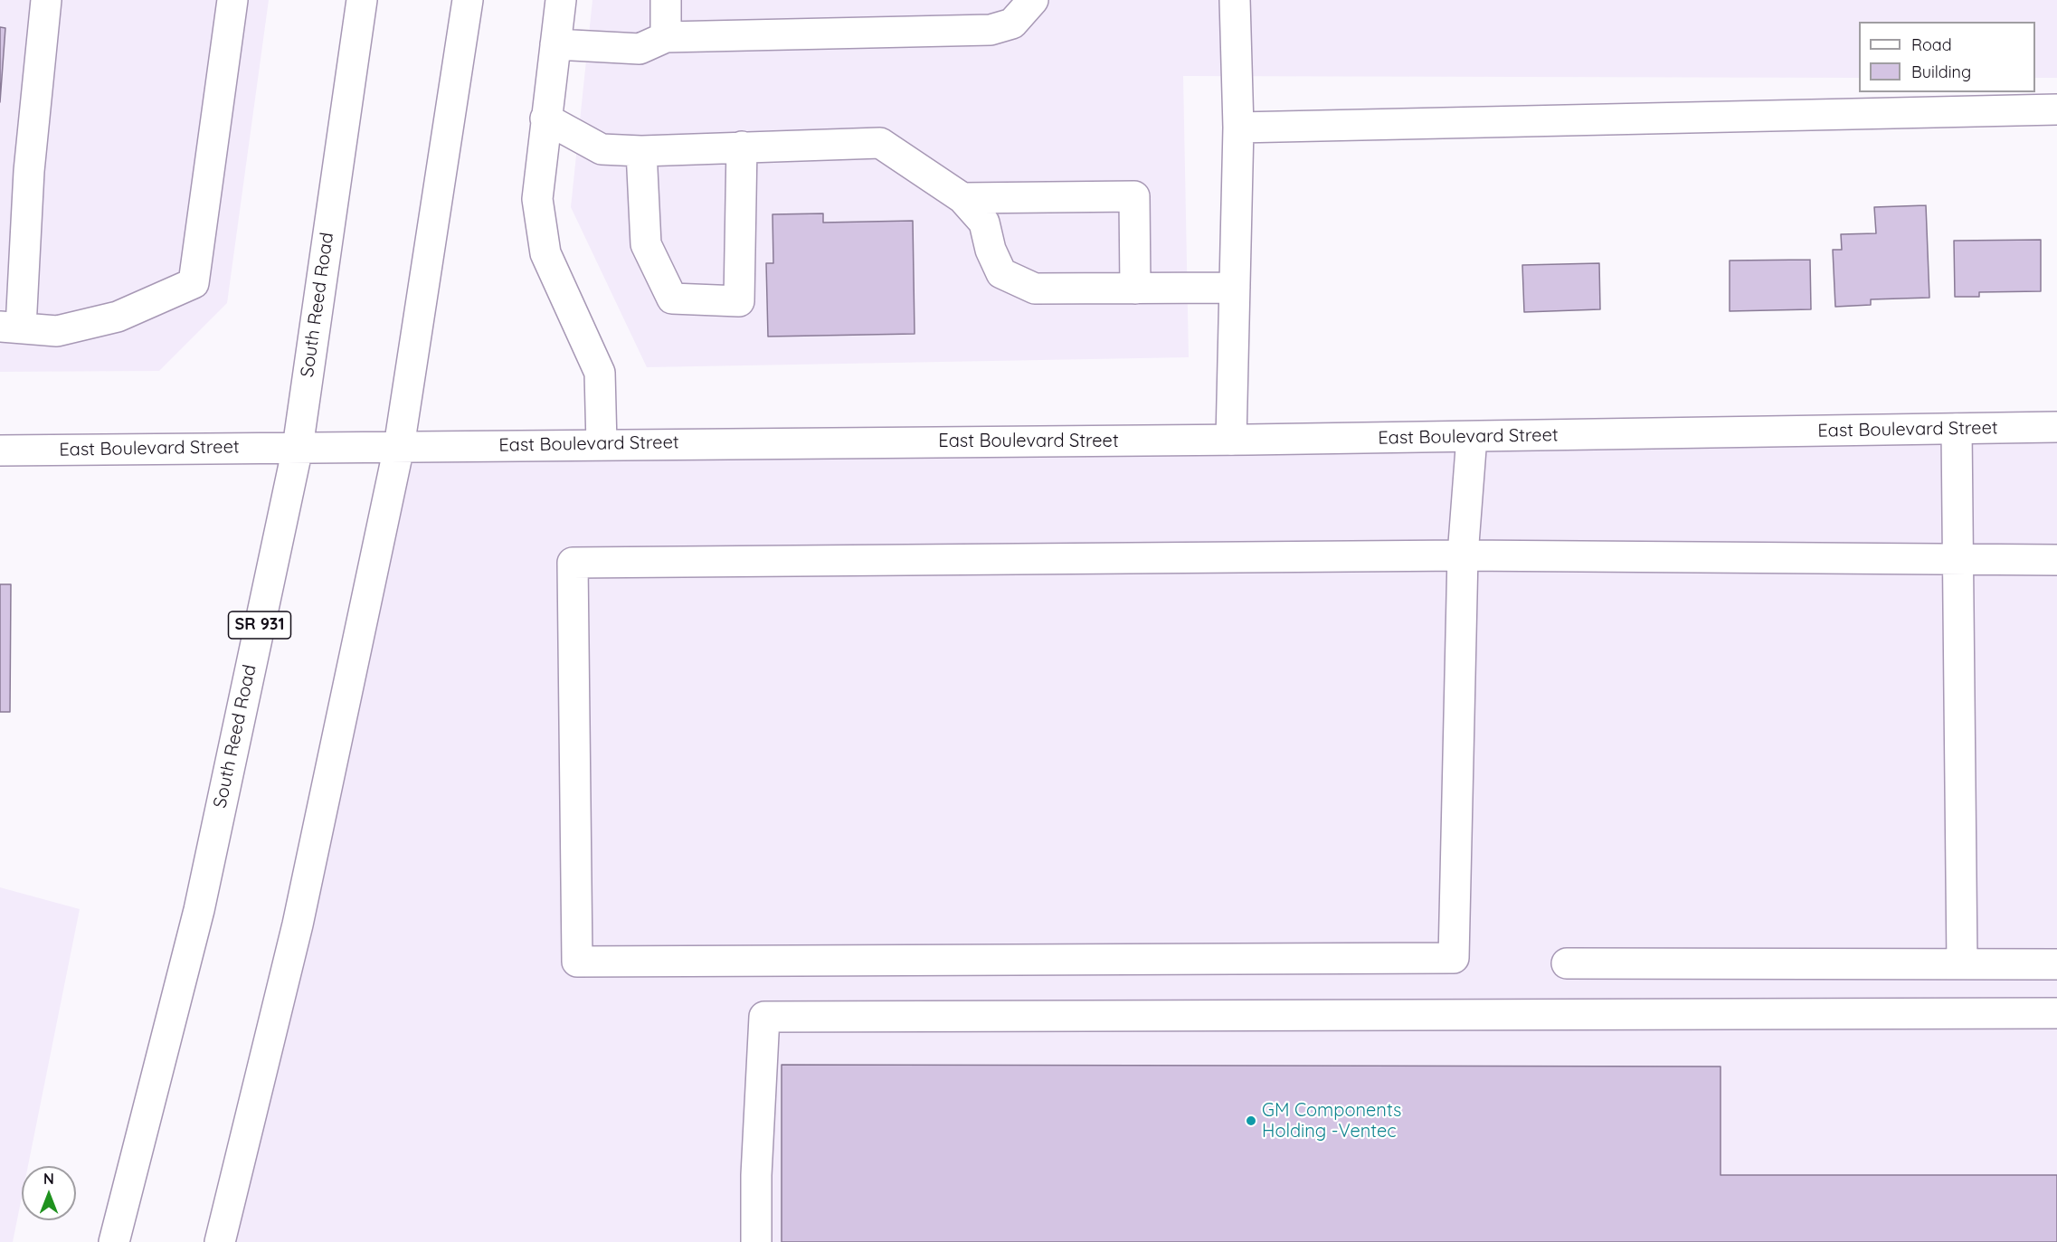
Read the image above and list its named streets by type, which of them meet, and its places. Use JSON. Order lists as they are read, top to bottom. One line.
{"streets":{"main road":["South Reed Road","East Boulevard Street","SR 931"]},"crossings":[["South Reed Road","East Boulevard Street"]],"places":["GM Components Holding -Ventec"],"legend":["Road","Building"],"north":"top"}
